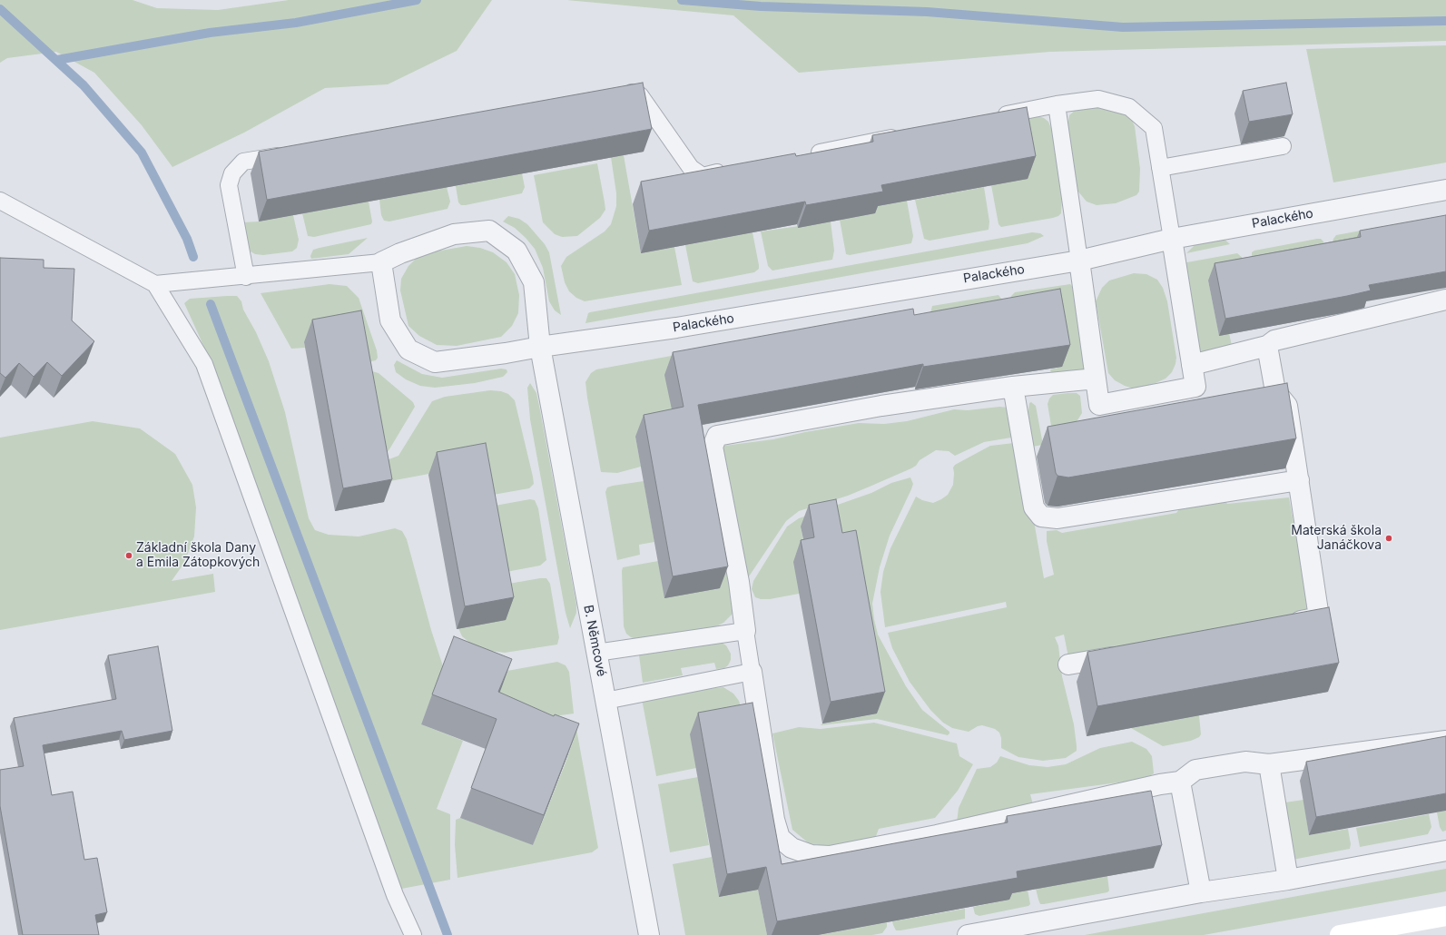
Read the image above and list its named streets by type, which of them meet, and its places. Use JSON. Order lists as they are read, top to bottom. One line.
{"streets":{"street":["Palackého","B. Němcové"]},"crossings":[["Palackého","B. Němcové"]],"places":["Materská škola Janáčkova","Základní škola Dany a Emila Zátopkových"]}
